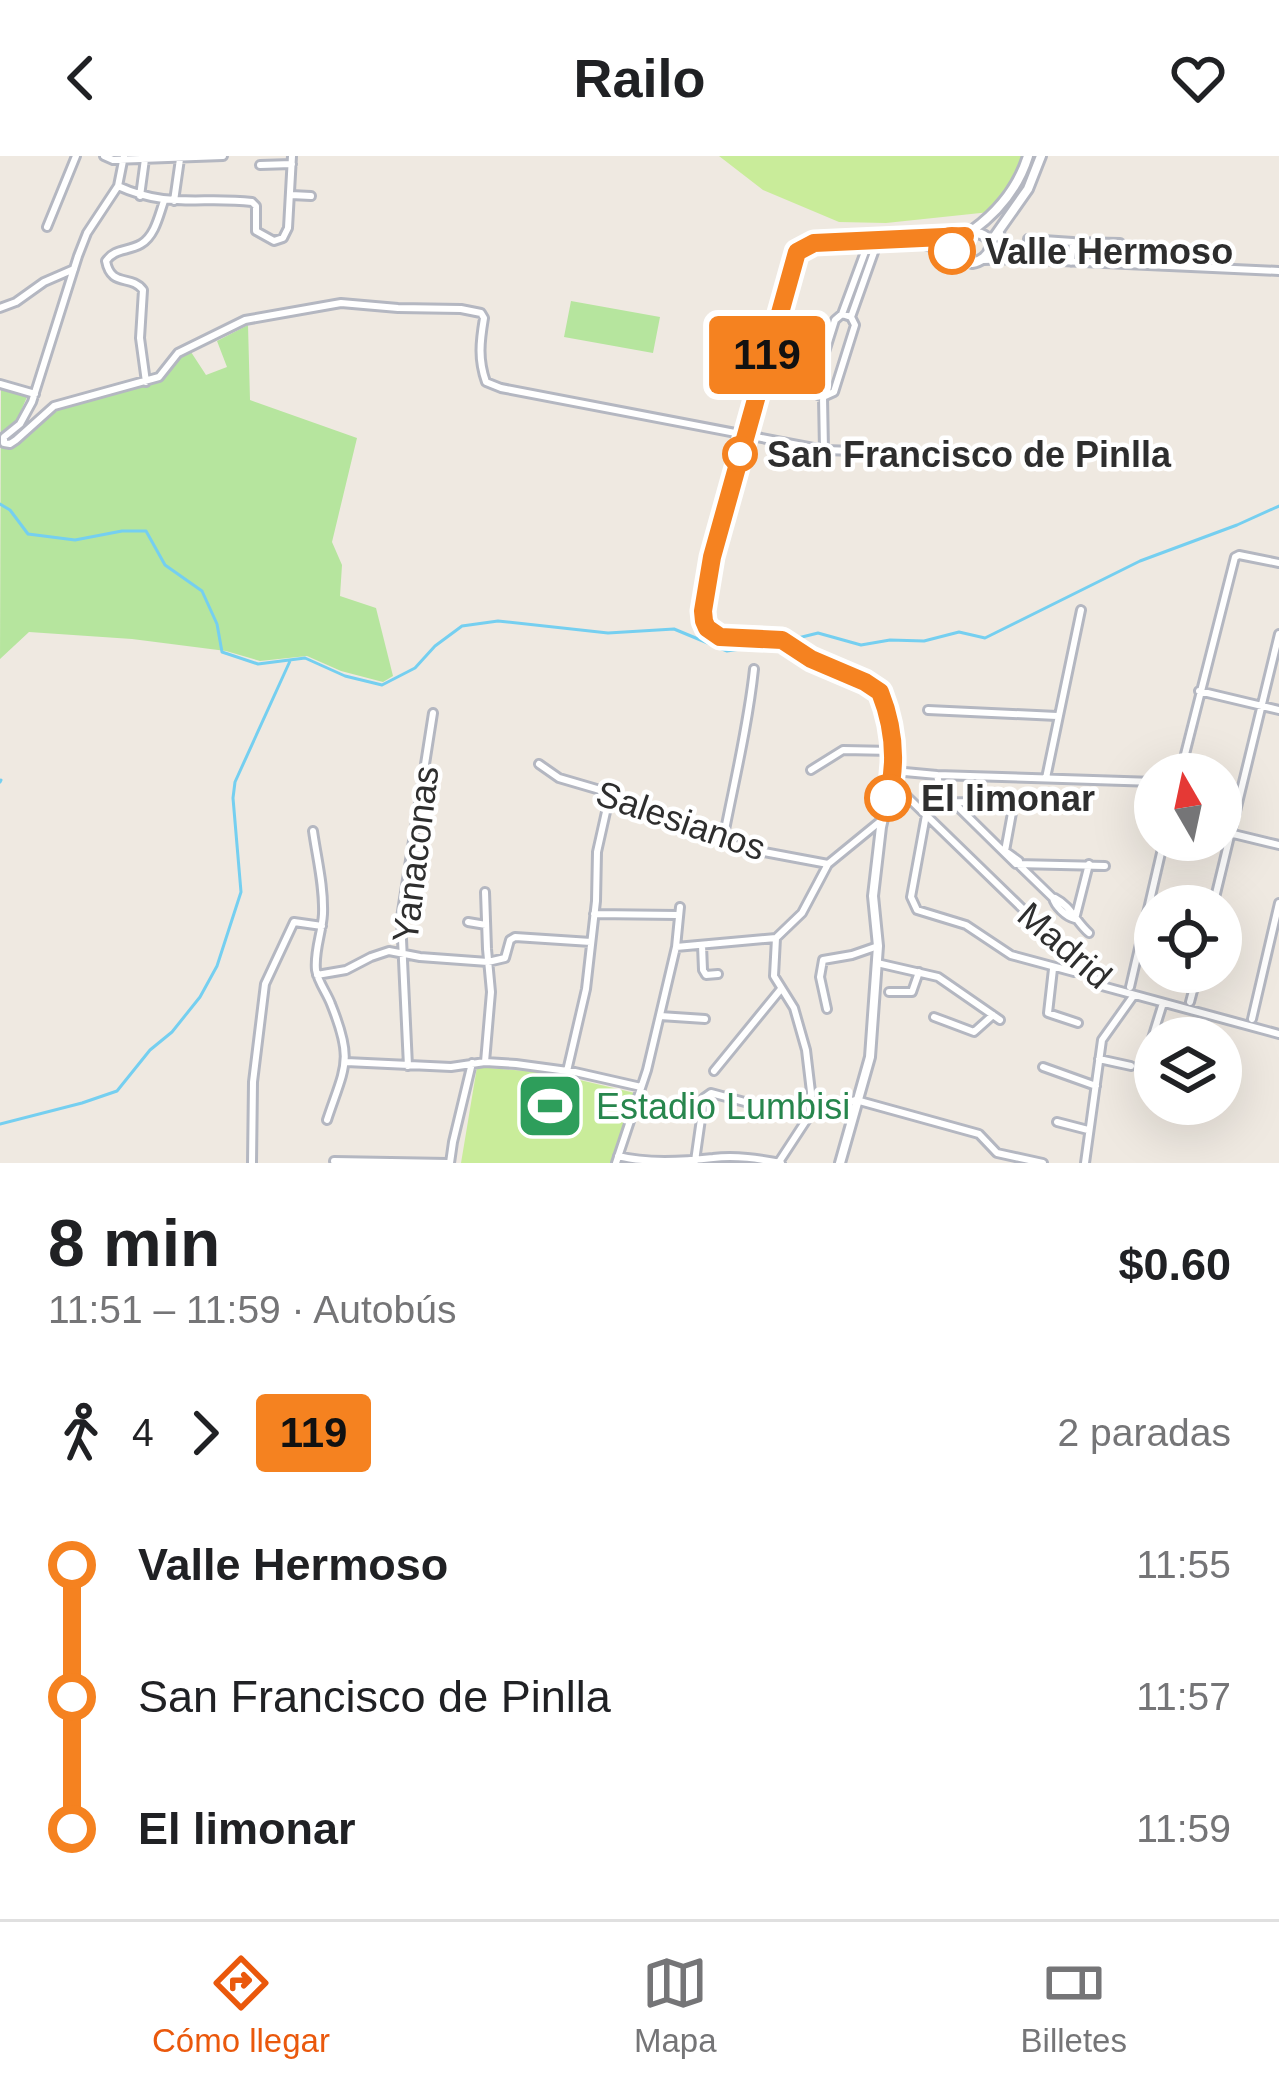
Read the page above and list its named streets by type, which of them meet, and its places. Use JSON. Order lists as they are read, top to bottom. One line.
{"streets":{"street":["Salesianos","Yanaconas","Madrid"]},"places":{"other":["Valle Hermoso","San Francisco de Pinlla","El limonar"],"sports":["Estadio Lumbisi"]},"lines":["bus line 119"],"north":"top","page":{"header":"Railo","on_map":"119","heading":["8 min","11:51 – 11:59 · Autobús","$0.60"],"legs":["4","119","2 paradas"],"list":[{"name":"Valle Hermoso","value":"11:55"},{"name":"San Francisco de Pinlla","value":"11:57"},{"name":"El limonar","value":"11:59"}],"tabs":["Cómo llegar","Mapa","Billetes"]}}
